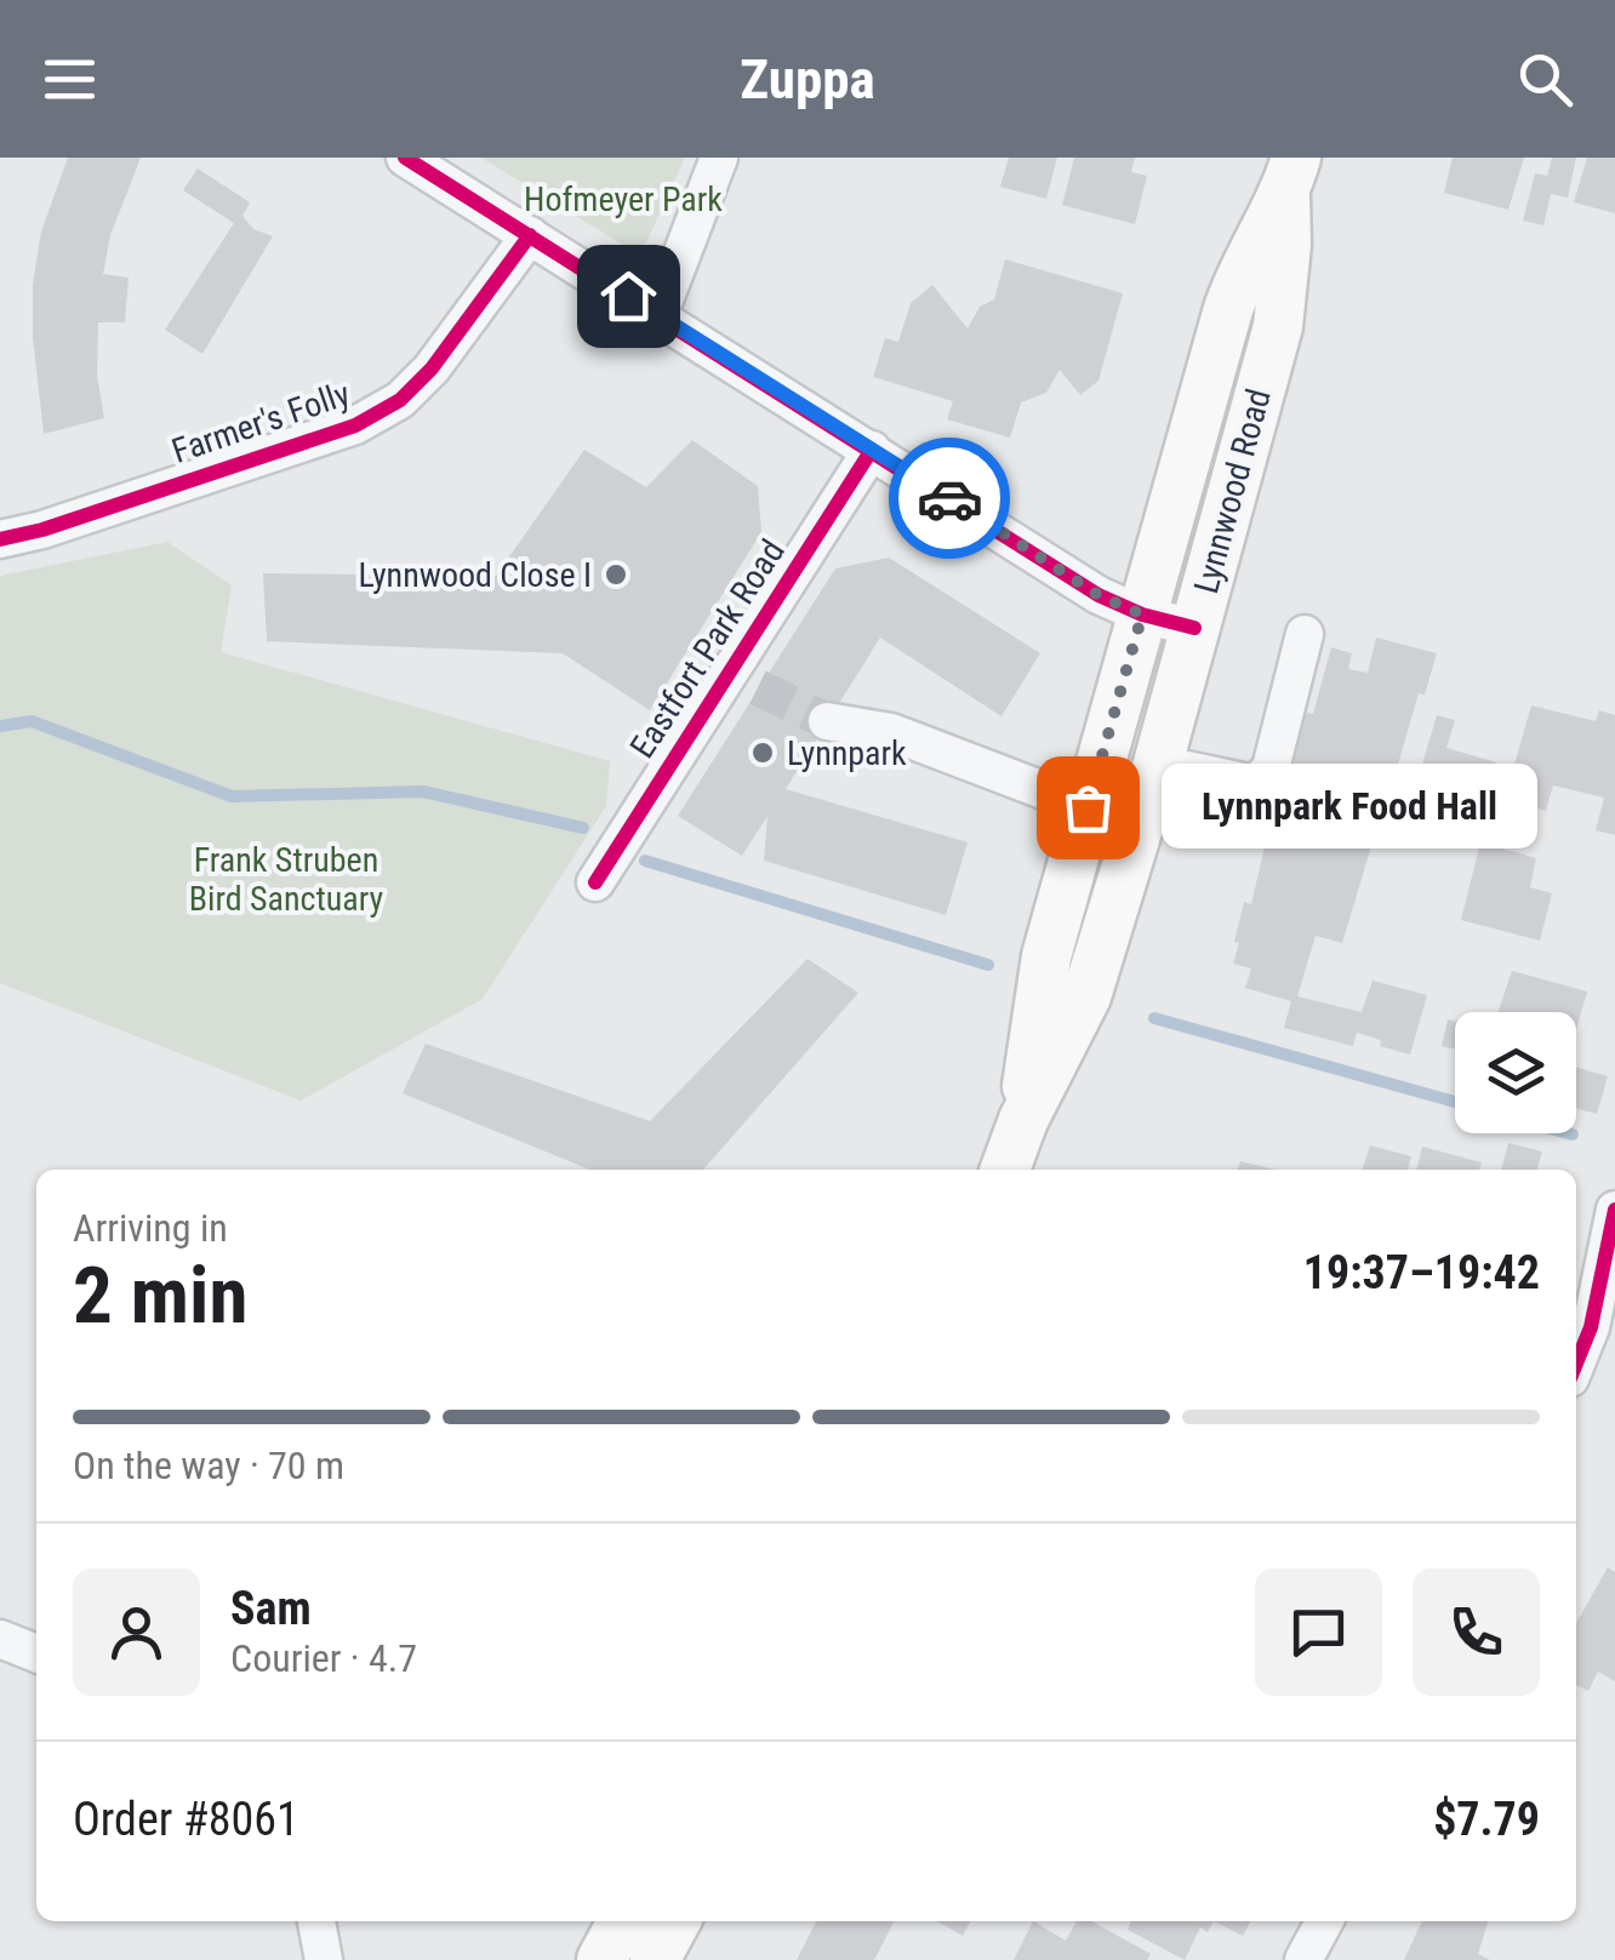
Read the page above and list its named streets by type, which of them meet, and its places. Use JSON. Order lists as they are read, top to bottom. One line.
{"streets":{"main road":["Lynnwood Road"],"street":["Farmer's Folly","Eastfort Park Road"]},"parks":["Hofmeyer Park","Frank Struben Bird Sanctuary"],"places":["Lynnwood Close I","Lynnpark","Lynnpark Food Hall"],"page":{"header":"Zuppa","bubble":"Lynnpark Food Hall","heading":["2 min","Arriving in","19:37–19:42"],"panel":["Sam","Courier · 4.7","Order #8061","$7.79"],"bar":"On the way · 70 m"}}
